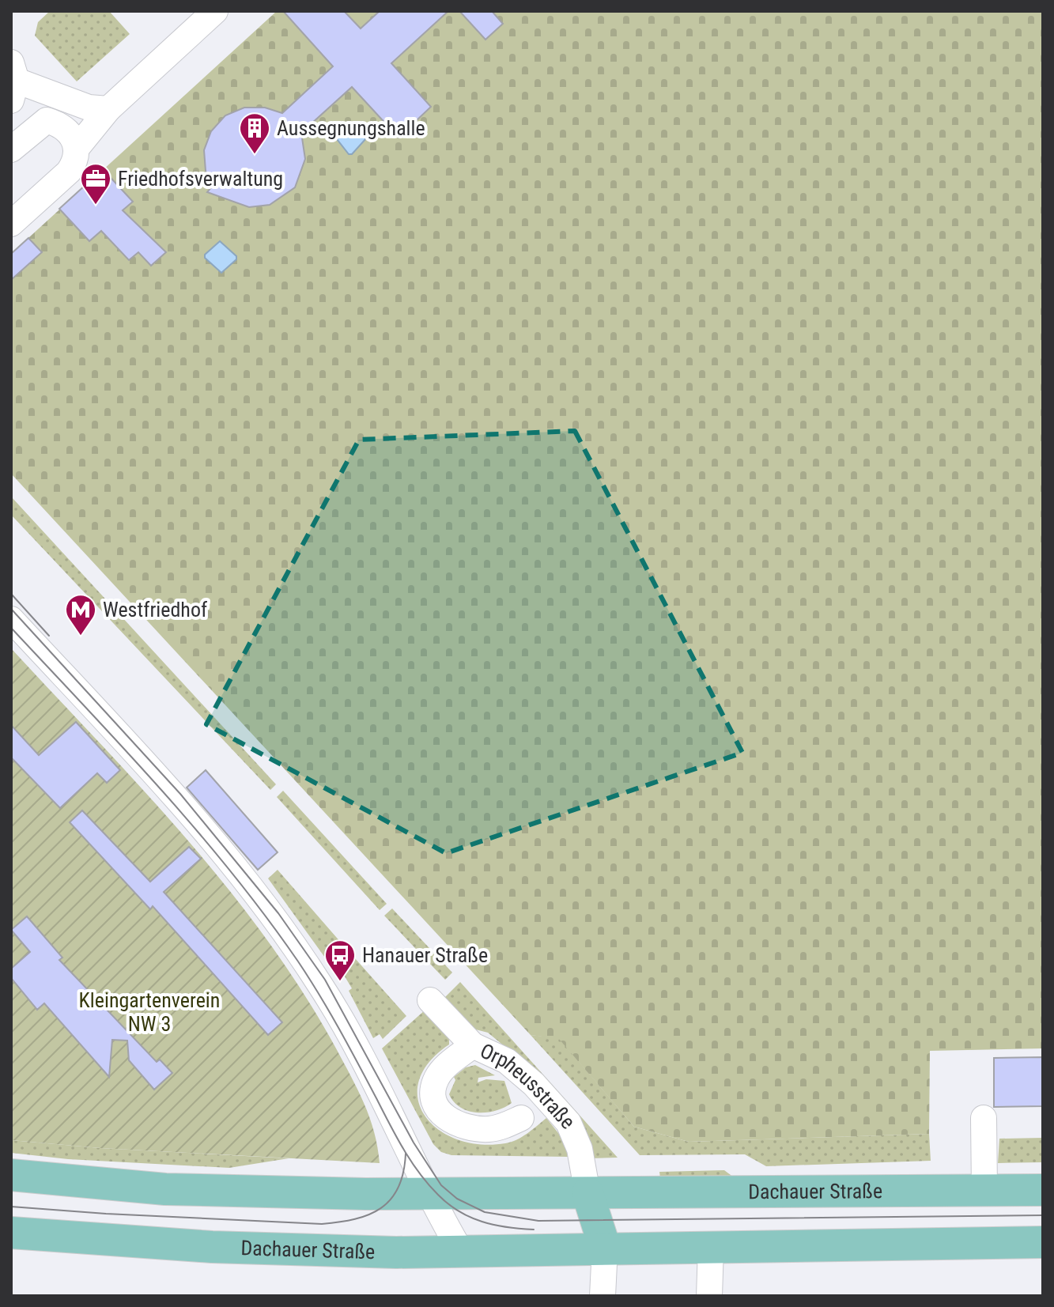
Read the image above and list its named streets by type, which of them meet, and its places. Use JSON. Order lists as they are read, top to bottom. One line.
{"streets":{"main road":["Dachauer Straße"],"street":["Orpheusstraße"]},"crossings":[["Orpheusstraße","Dachauer Straße"]],"parks":["Kleingartenverein NW 3"],"places":{"building":["Aussegnungshalle"],"office":["Friedhofsverwaltung"],"metro station":["Westfriedhof"],"bus stop":["Hanauer Straße"]}}
